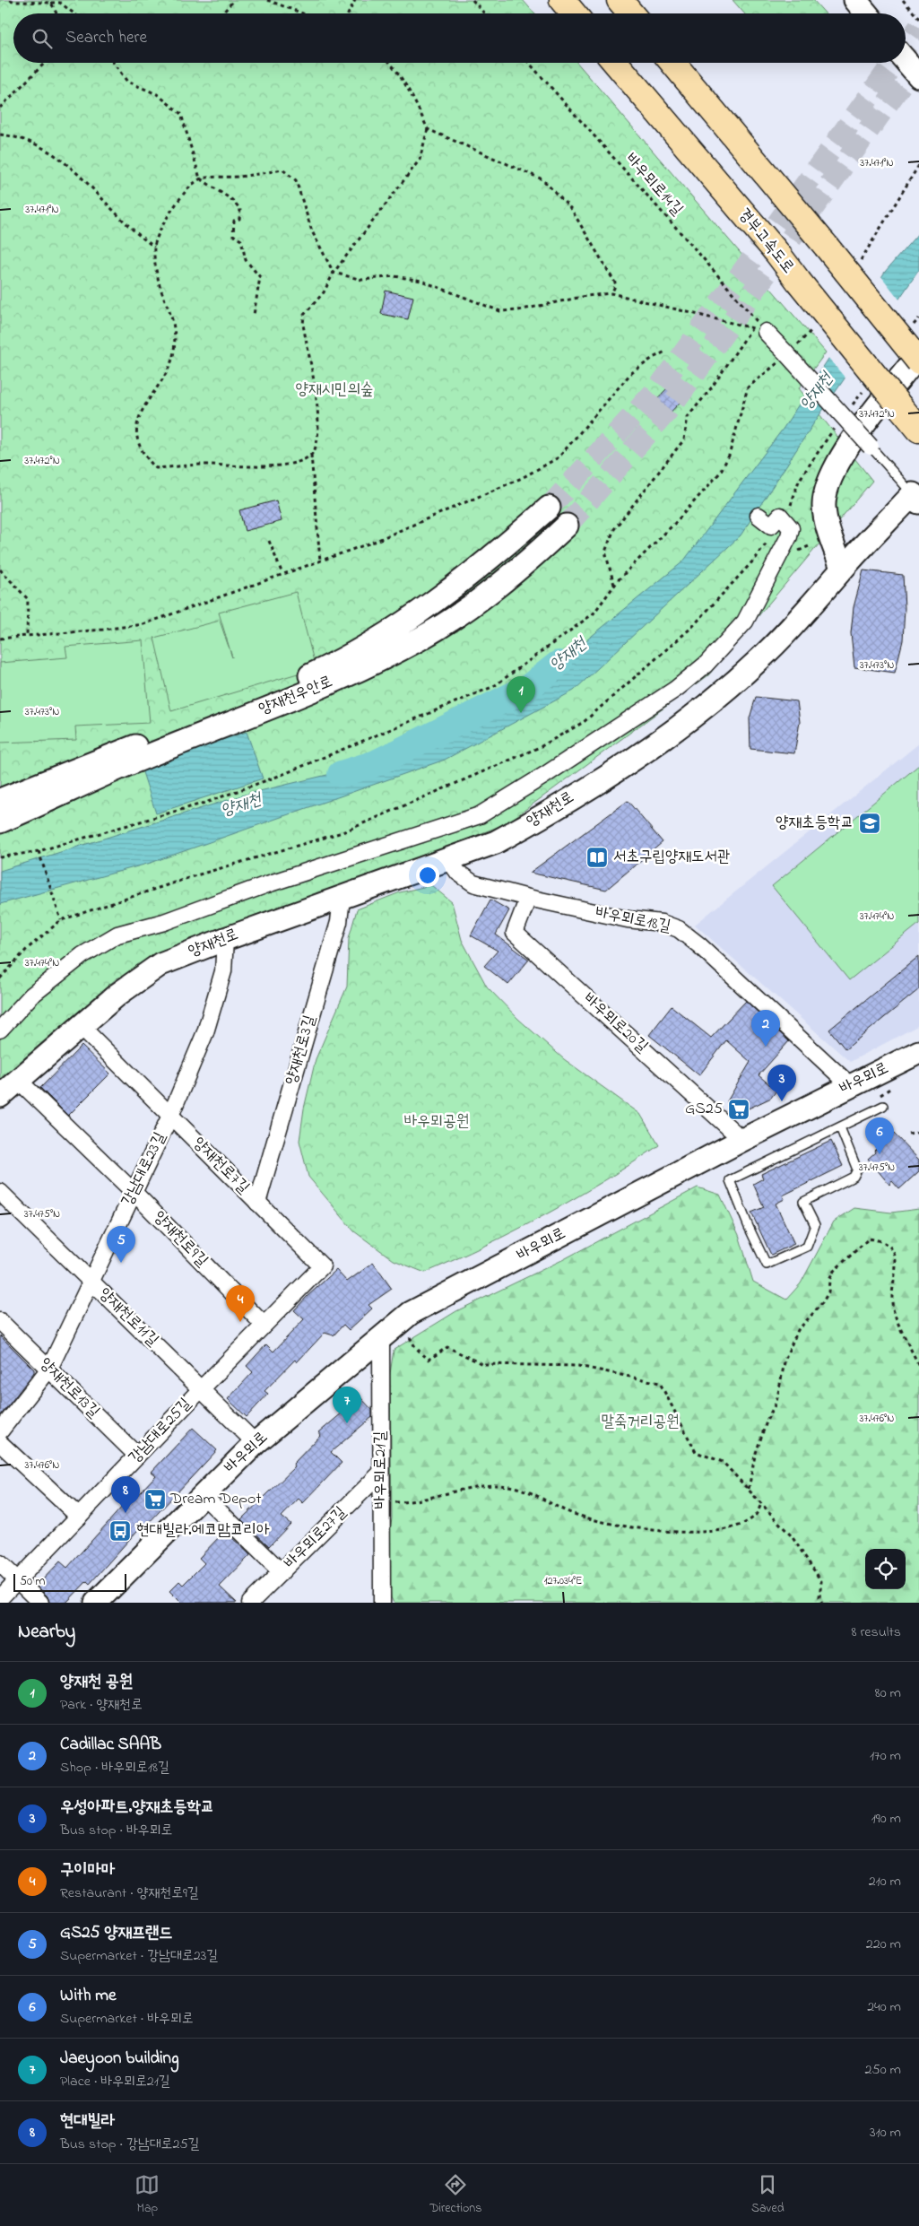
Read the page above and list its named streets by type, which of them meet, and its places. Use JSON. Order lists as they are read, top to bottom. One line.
{"streets":{"highway":["경부고속도로"],"street":["양재천우안로","양재천로","바우뫼로18길","바우뫼로20길","양재천로3길","바우뫼로","양재천로7길","강남대로23길","양재천로9길","양재천로11길","양재천로13길","강남대로25길","바우뫼로21길","바우뫼로27길"],"path":["바우뫼로14길"]},"crossings":[["양재천로","바우뫼로18길"],["양재천로","양재천로3길"],["양재천로","양재천로7길"],["양재천로","강남대로23길"],["양재천로","양재천로9길"],["바우뫼로18길","바우뫼로20길"],["바우뫼로18길","바우뫼로"],["바우뫼로20길","바우뫼로"],["양재천로3길","양재천로7길"],["바우뫼로","양재천로11길"],["바우뫼로","바우뫼로21길"],["양재천로7길","강남대로23길"],["양재천로7길","강남대로25길"],["강남대로23길","양재천로9길"],["강남대로23길","양재천로11길"],["강남대로23길","양재천로13길"],["양재천로9길","강남대로25길"],["양재천로11길","강남대로25길"],["양재천로13길","강남대로25길"],["바우뫼로21길","바우뫼로27길"]],"water":["양재천"],"parks":["양재시민의숲","바우뫼공원","말죽거리공원"],"places":{"school or university":["양재초등학교"],"library":["서초구립양재도서관"],"supermarket":["GS25","Dream Depot"],"bus stop":["현대빌라.에코맘코리아"]},"scale_bar":"50 m","page":{"search":"Search here","pins":["1","2","3","6","5","4","7","8"],"scale":"50 m","heading":["Nearby","8 results"],"list":[{"mark":"1","name":"양재천 공원","note":"Park · 양재천로","value":"80 m"},{"mark":"2","name":"Cadillac SAAB","note":"Shop · 바우뫼로18길","value":"170 m"},{"mark":"3","name":"우성아파트.양재초등학교","note":"Bus stop · 바우뫼로","value":"190 m"},{"mark":"4","name":"구이마마","note":"Restaurant · 양재천로9길","value":"210 m"},{"mark":"5","name":"GS25 양재프랜드","note":"Supermarket · 강남대로23길","value":"220 m"},{"mark":"6","name":"With me","note":"Supermarket · 바우뫼로","value":"240 m"},{"mark":"7","name":"Jaeyoon building","note":"Place · 바우뫼로21길","value":"250 m"},{"mark":"8","name":"현대빌라","note":"Bus stop · 강남대로25길","value":"310 m"}],"nav":["Map","Directions","Saved"]},"coordinates":["37.471°N","37.472°N","37.473°N","37.474°N","37.475°N","37.476°N","127.034°E"]}
